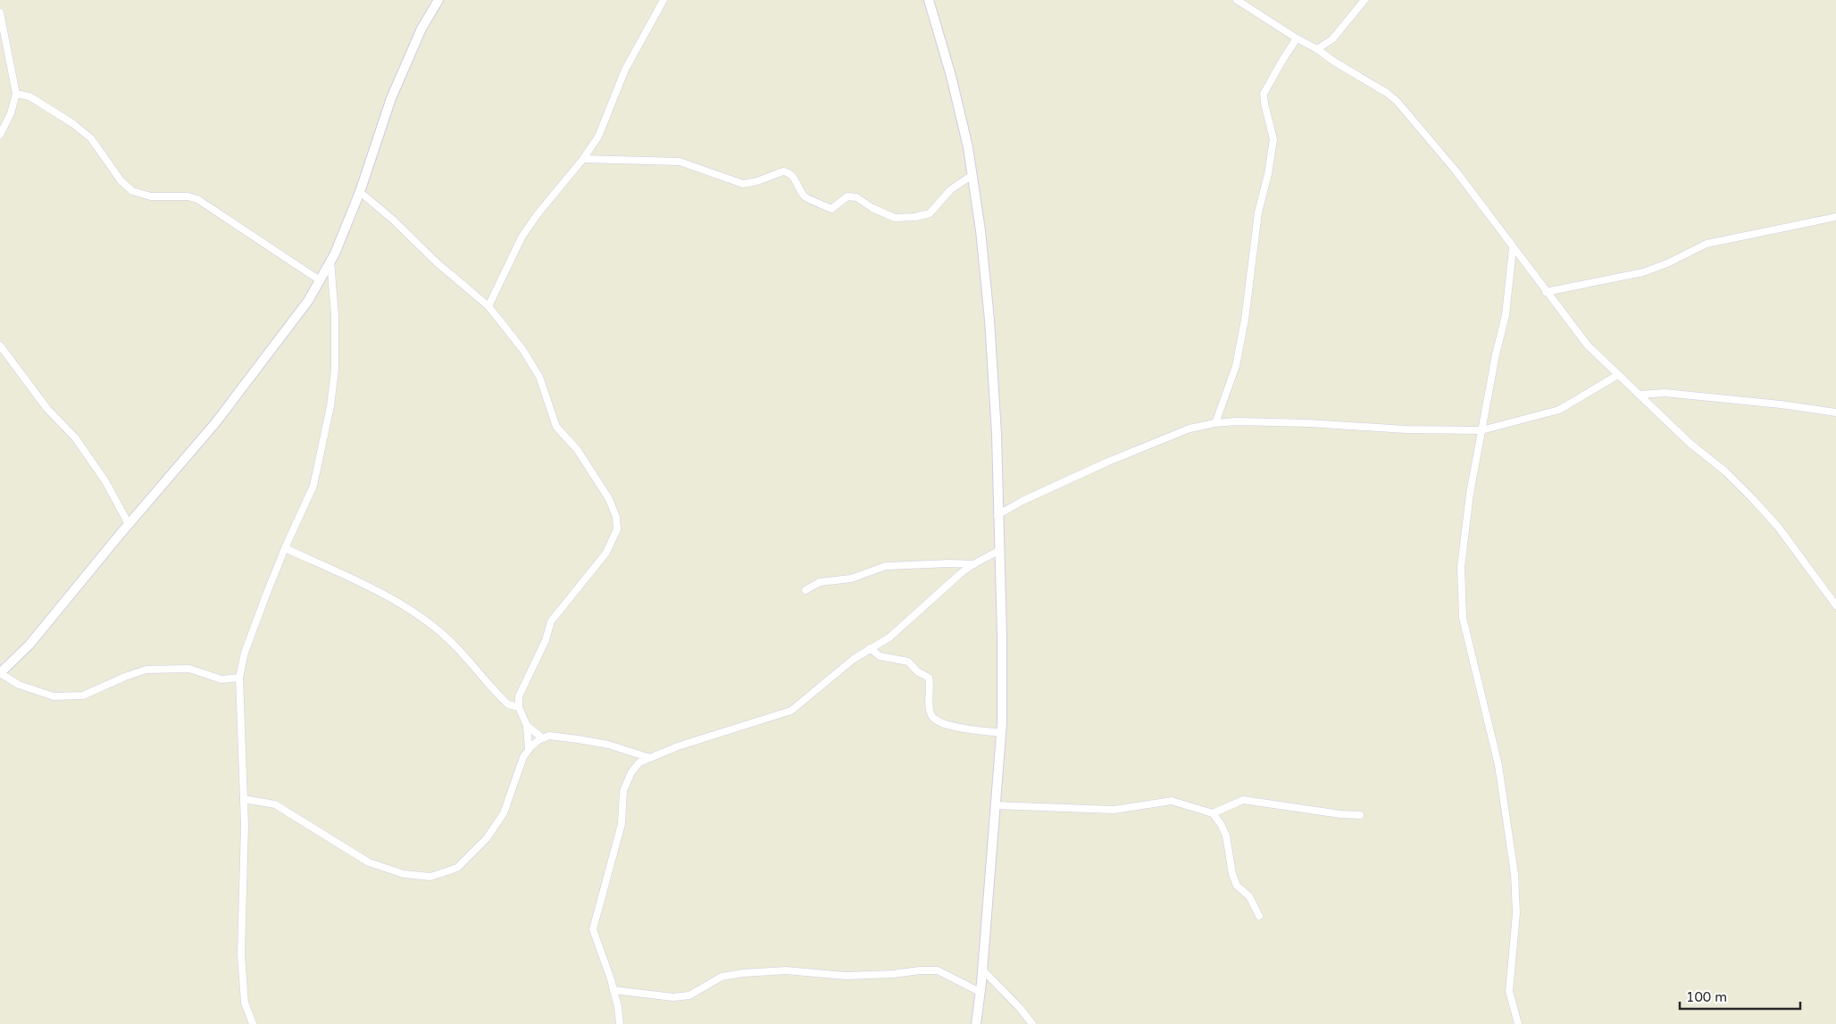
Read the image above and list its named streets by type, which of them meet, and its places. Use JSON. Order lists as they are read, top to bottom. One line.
{"scale_bar":"100 m"}
